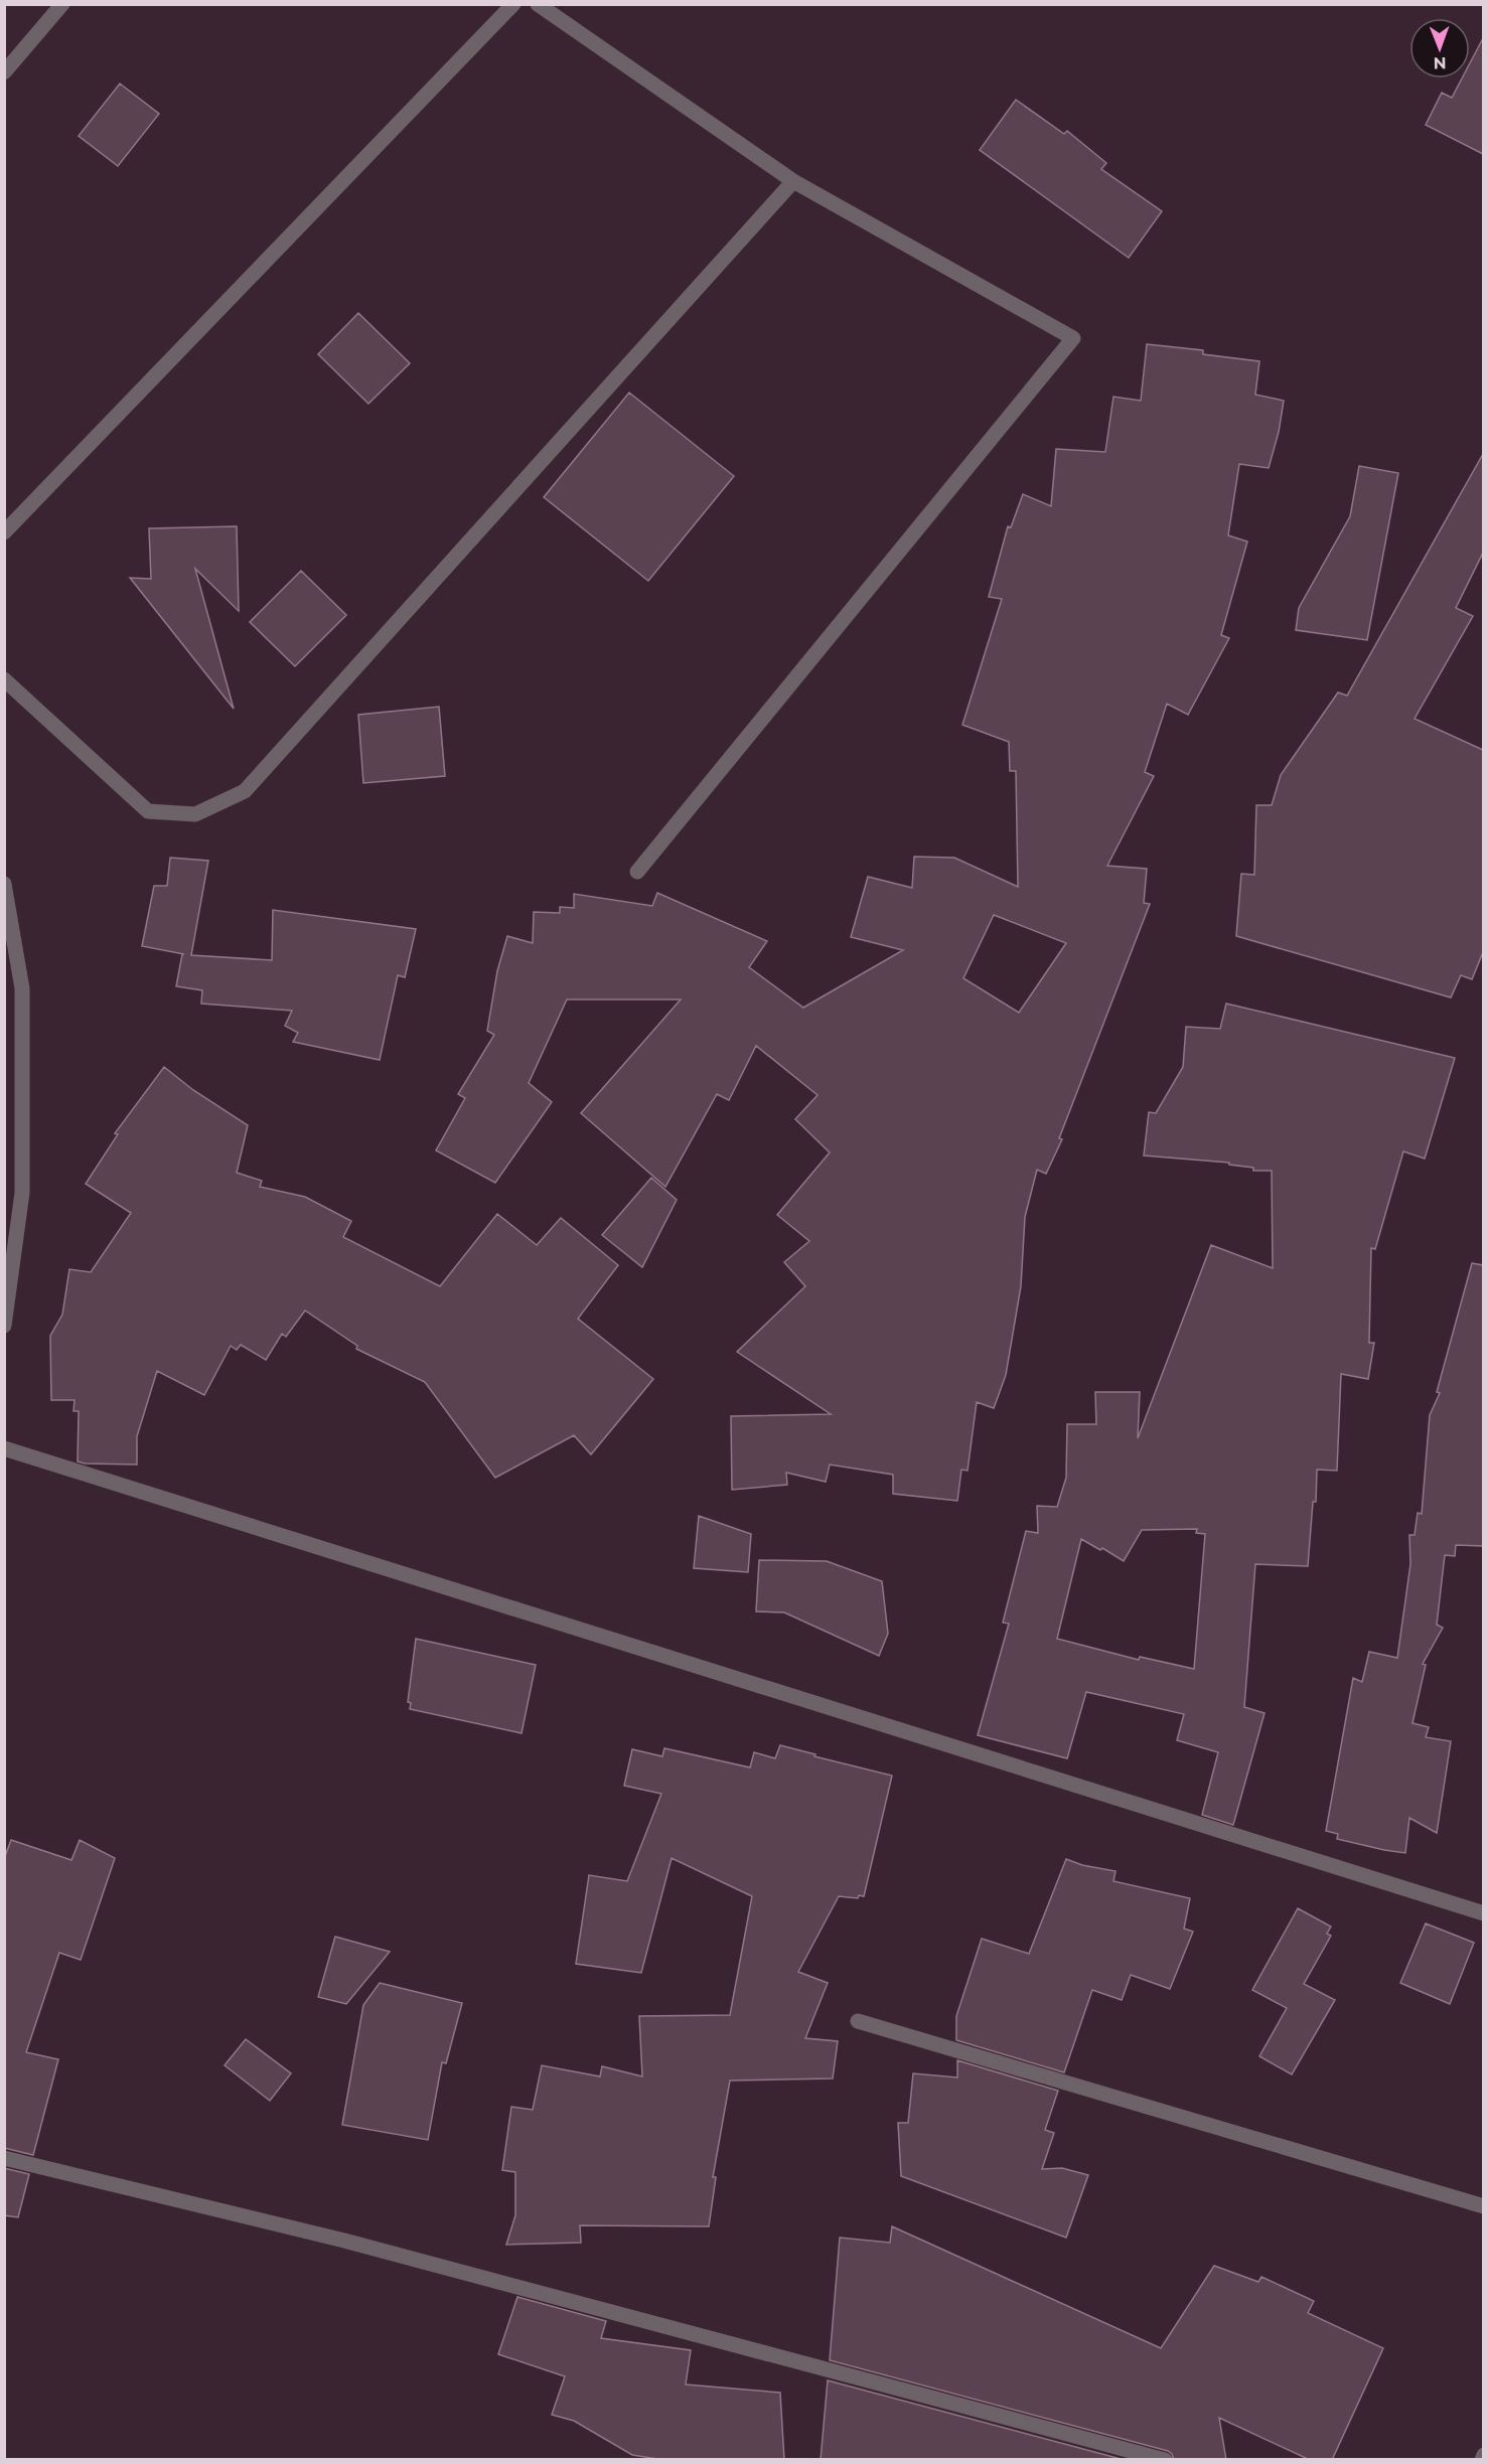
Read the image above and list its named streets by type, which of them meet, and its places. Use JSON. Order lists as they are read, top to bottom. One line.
{"north":"bottom"}
